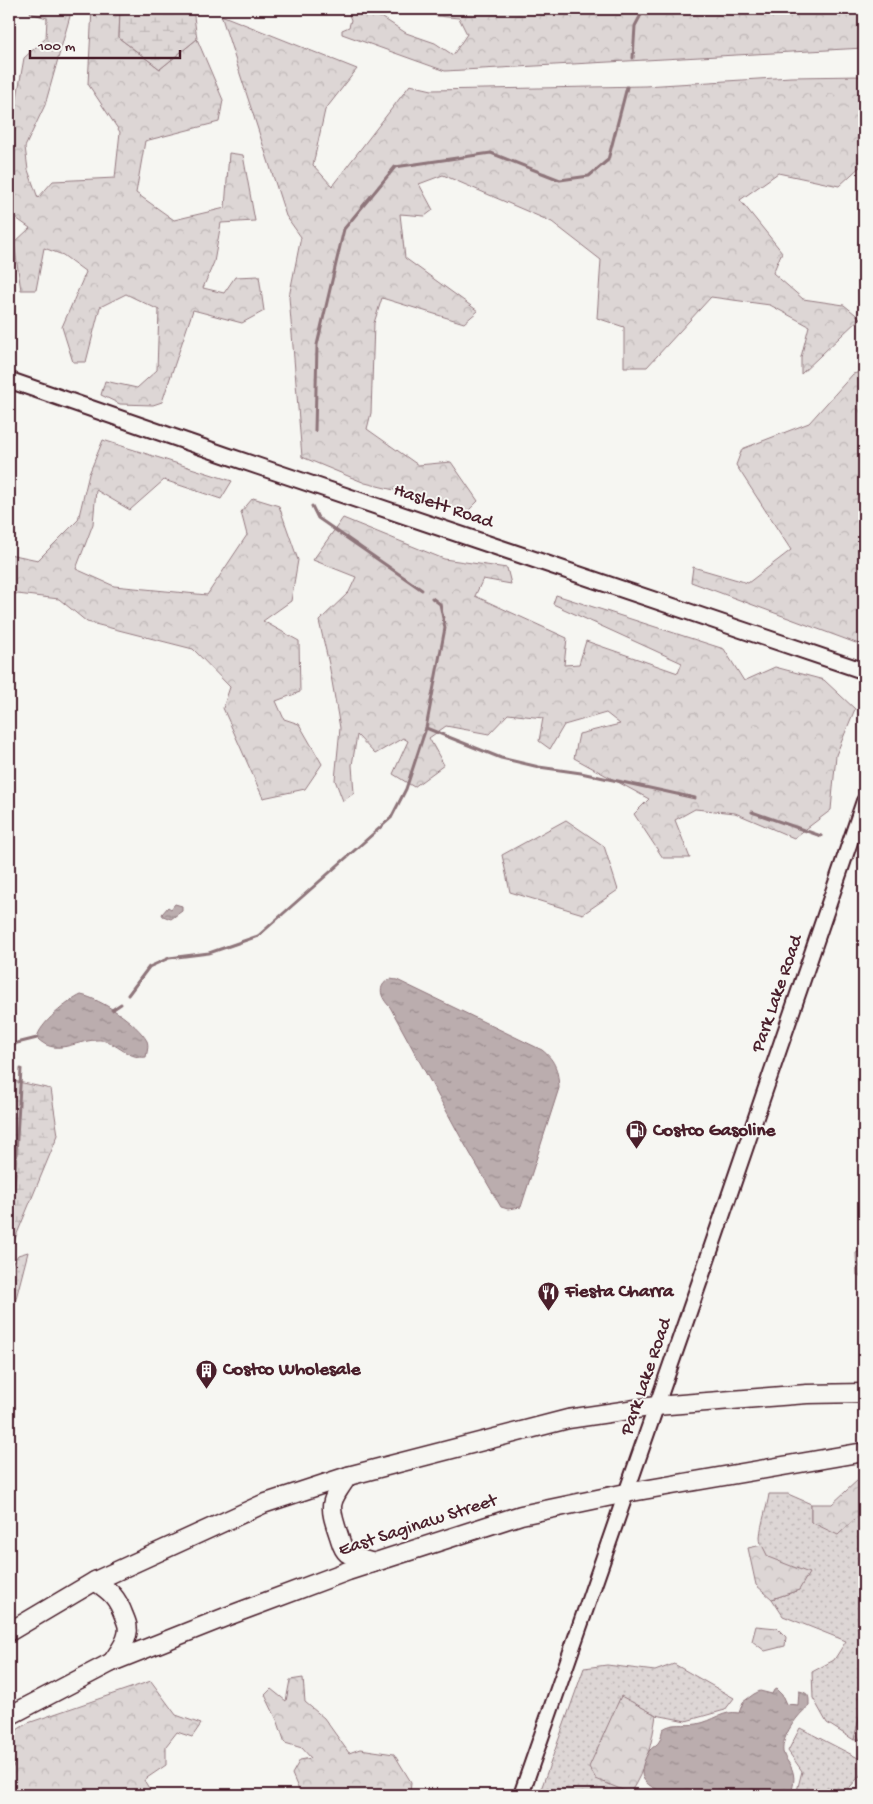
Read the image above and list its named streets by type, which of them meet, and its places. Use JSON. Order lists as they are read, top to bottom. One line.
{"streets":{"main road":["Haslett Road","East Saginaw Street"],"street":["Park Lake Road"]},"crossings":[["Park Lake Road","East Saginaw Street"]],"places":{"fuel station":["Costco Gasoline"],"restaurant":["Fiesta Charra"],"building":["Costco Wholesale"]},"scale_bar":"100 m"}
